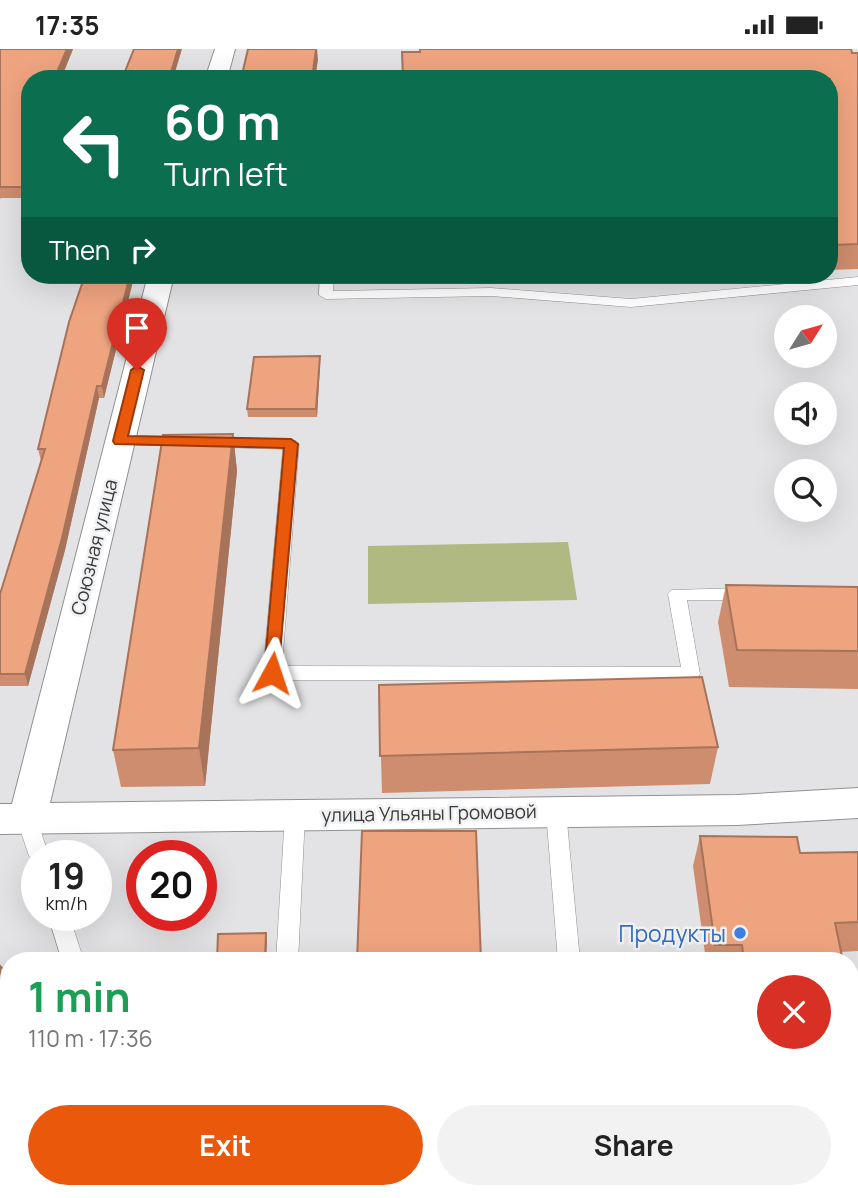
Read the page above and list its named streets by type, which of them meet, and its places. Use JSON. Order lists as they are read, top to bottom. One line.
{"streets":{"street":["Союзная улица","улица Ульяны Громовой"]},"crossings":[["Союзная улица","улица Ульяны Громовой"]],"places":["Продукты"],"north":"top right","page":{"status":"17:35","turn":["60 m","Turn left"],"then":"Then","speed":"19 km/h","limit":"20","heading":["1 min","110 m · 17:36"],"buttons":["Exit","Share"]}}
